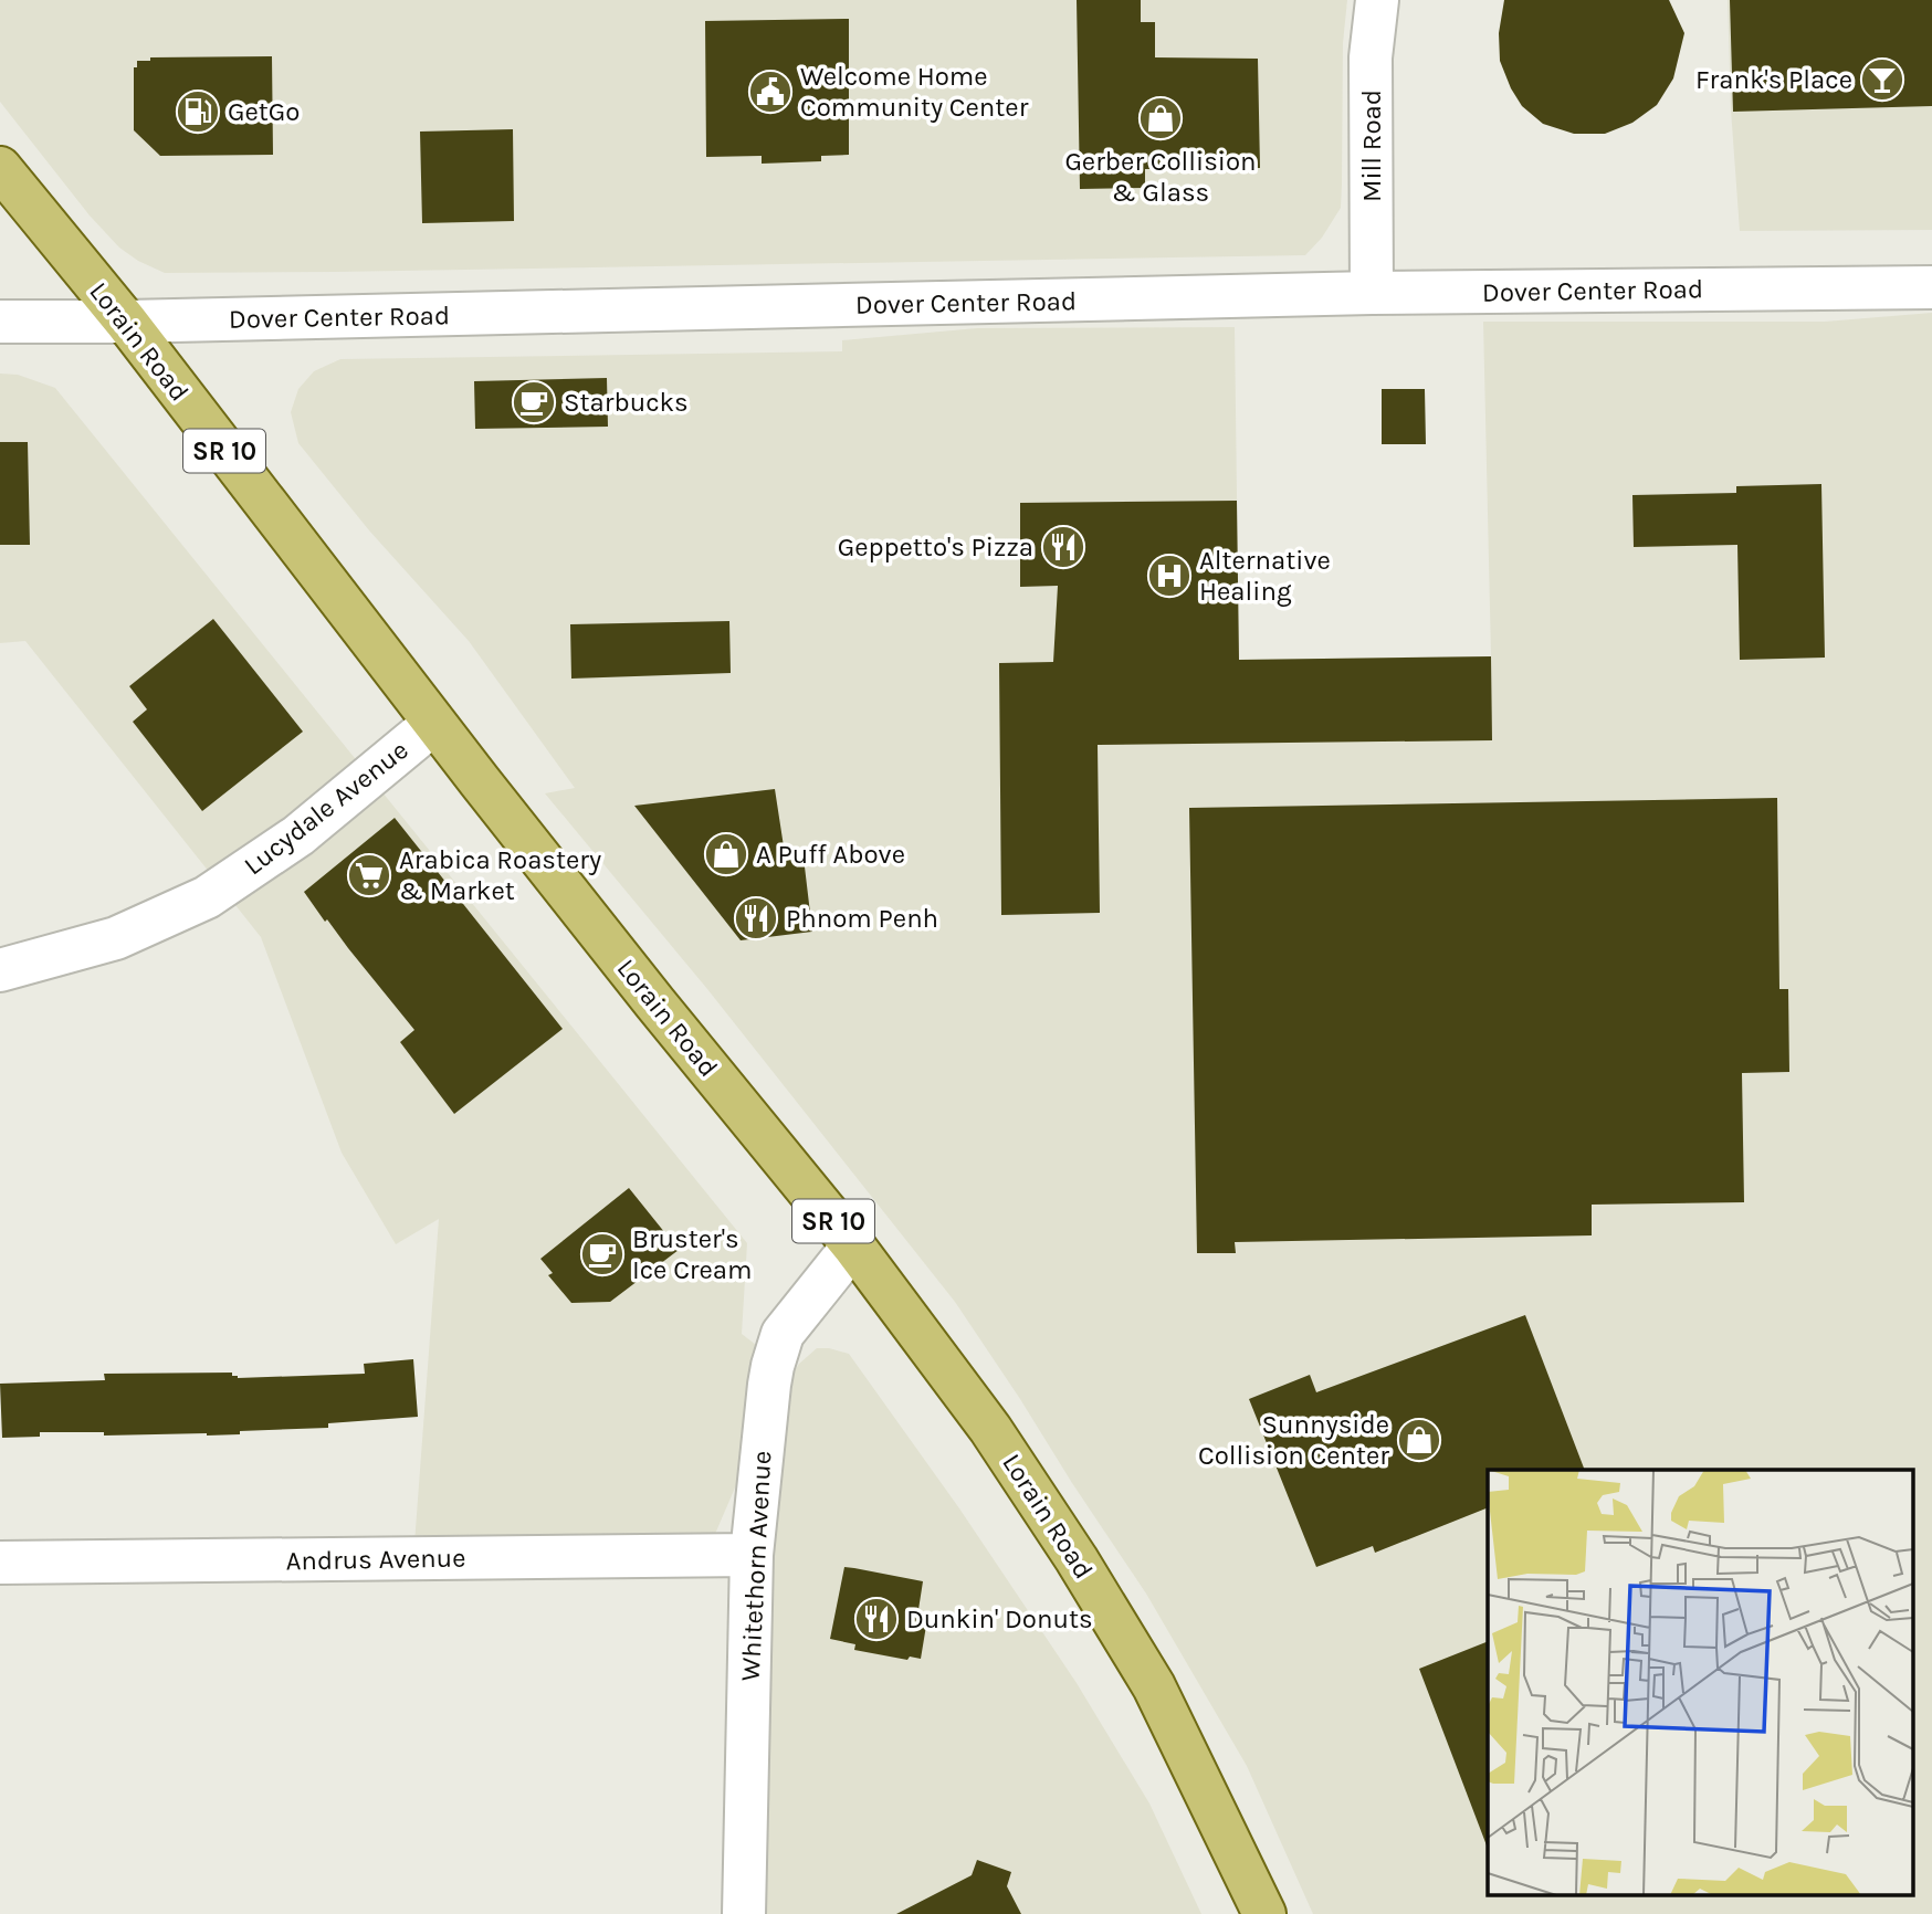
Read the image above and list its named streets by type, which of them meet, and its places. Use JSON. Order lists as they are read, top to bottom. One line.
{"streets":{"main road":["Lorain Road","SR 10"],"street":["Mill Road","Dover Center Road","Lucydale Avenue","Andrus Avenue","Whitethorn Avenue"]},"crossings":[["Mill Road","Dover Center Road"],["Dover Center Road","Lorain Road"],["Lorain Road","Lucydale Avenue"],["Lorain Road","Whitethorn Avenue"],["Andrus Avenue","Whitethorn Avenue"]],"places":{"bar":["Frank's Place"],"public building":["Welcome Home Community Center"],"fuel station":["GetGo"],"shop":["Gerber Collision & Glass","A Puff Above","Sunnyside Collision Center"],"cafe":["Starbucks","Bruster's Ice Cream"],"restaurant":["Geppetto's Pizza","Phnom Penh","Dunkin' Donuts"],"hospital":["Alternative Healing"],"supermarket":["Arabica Roastery & Market"]}}
